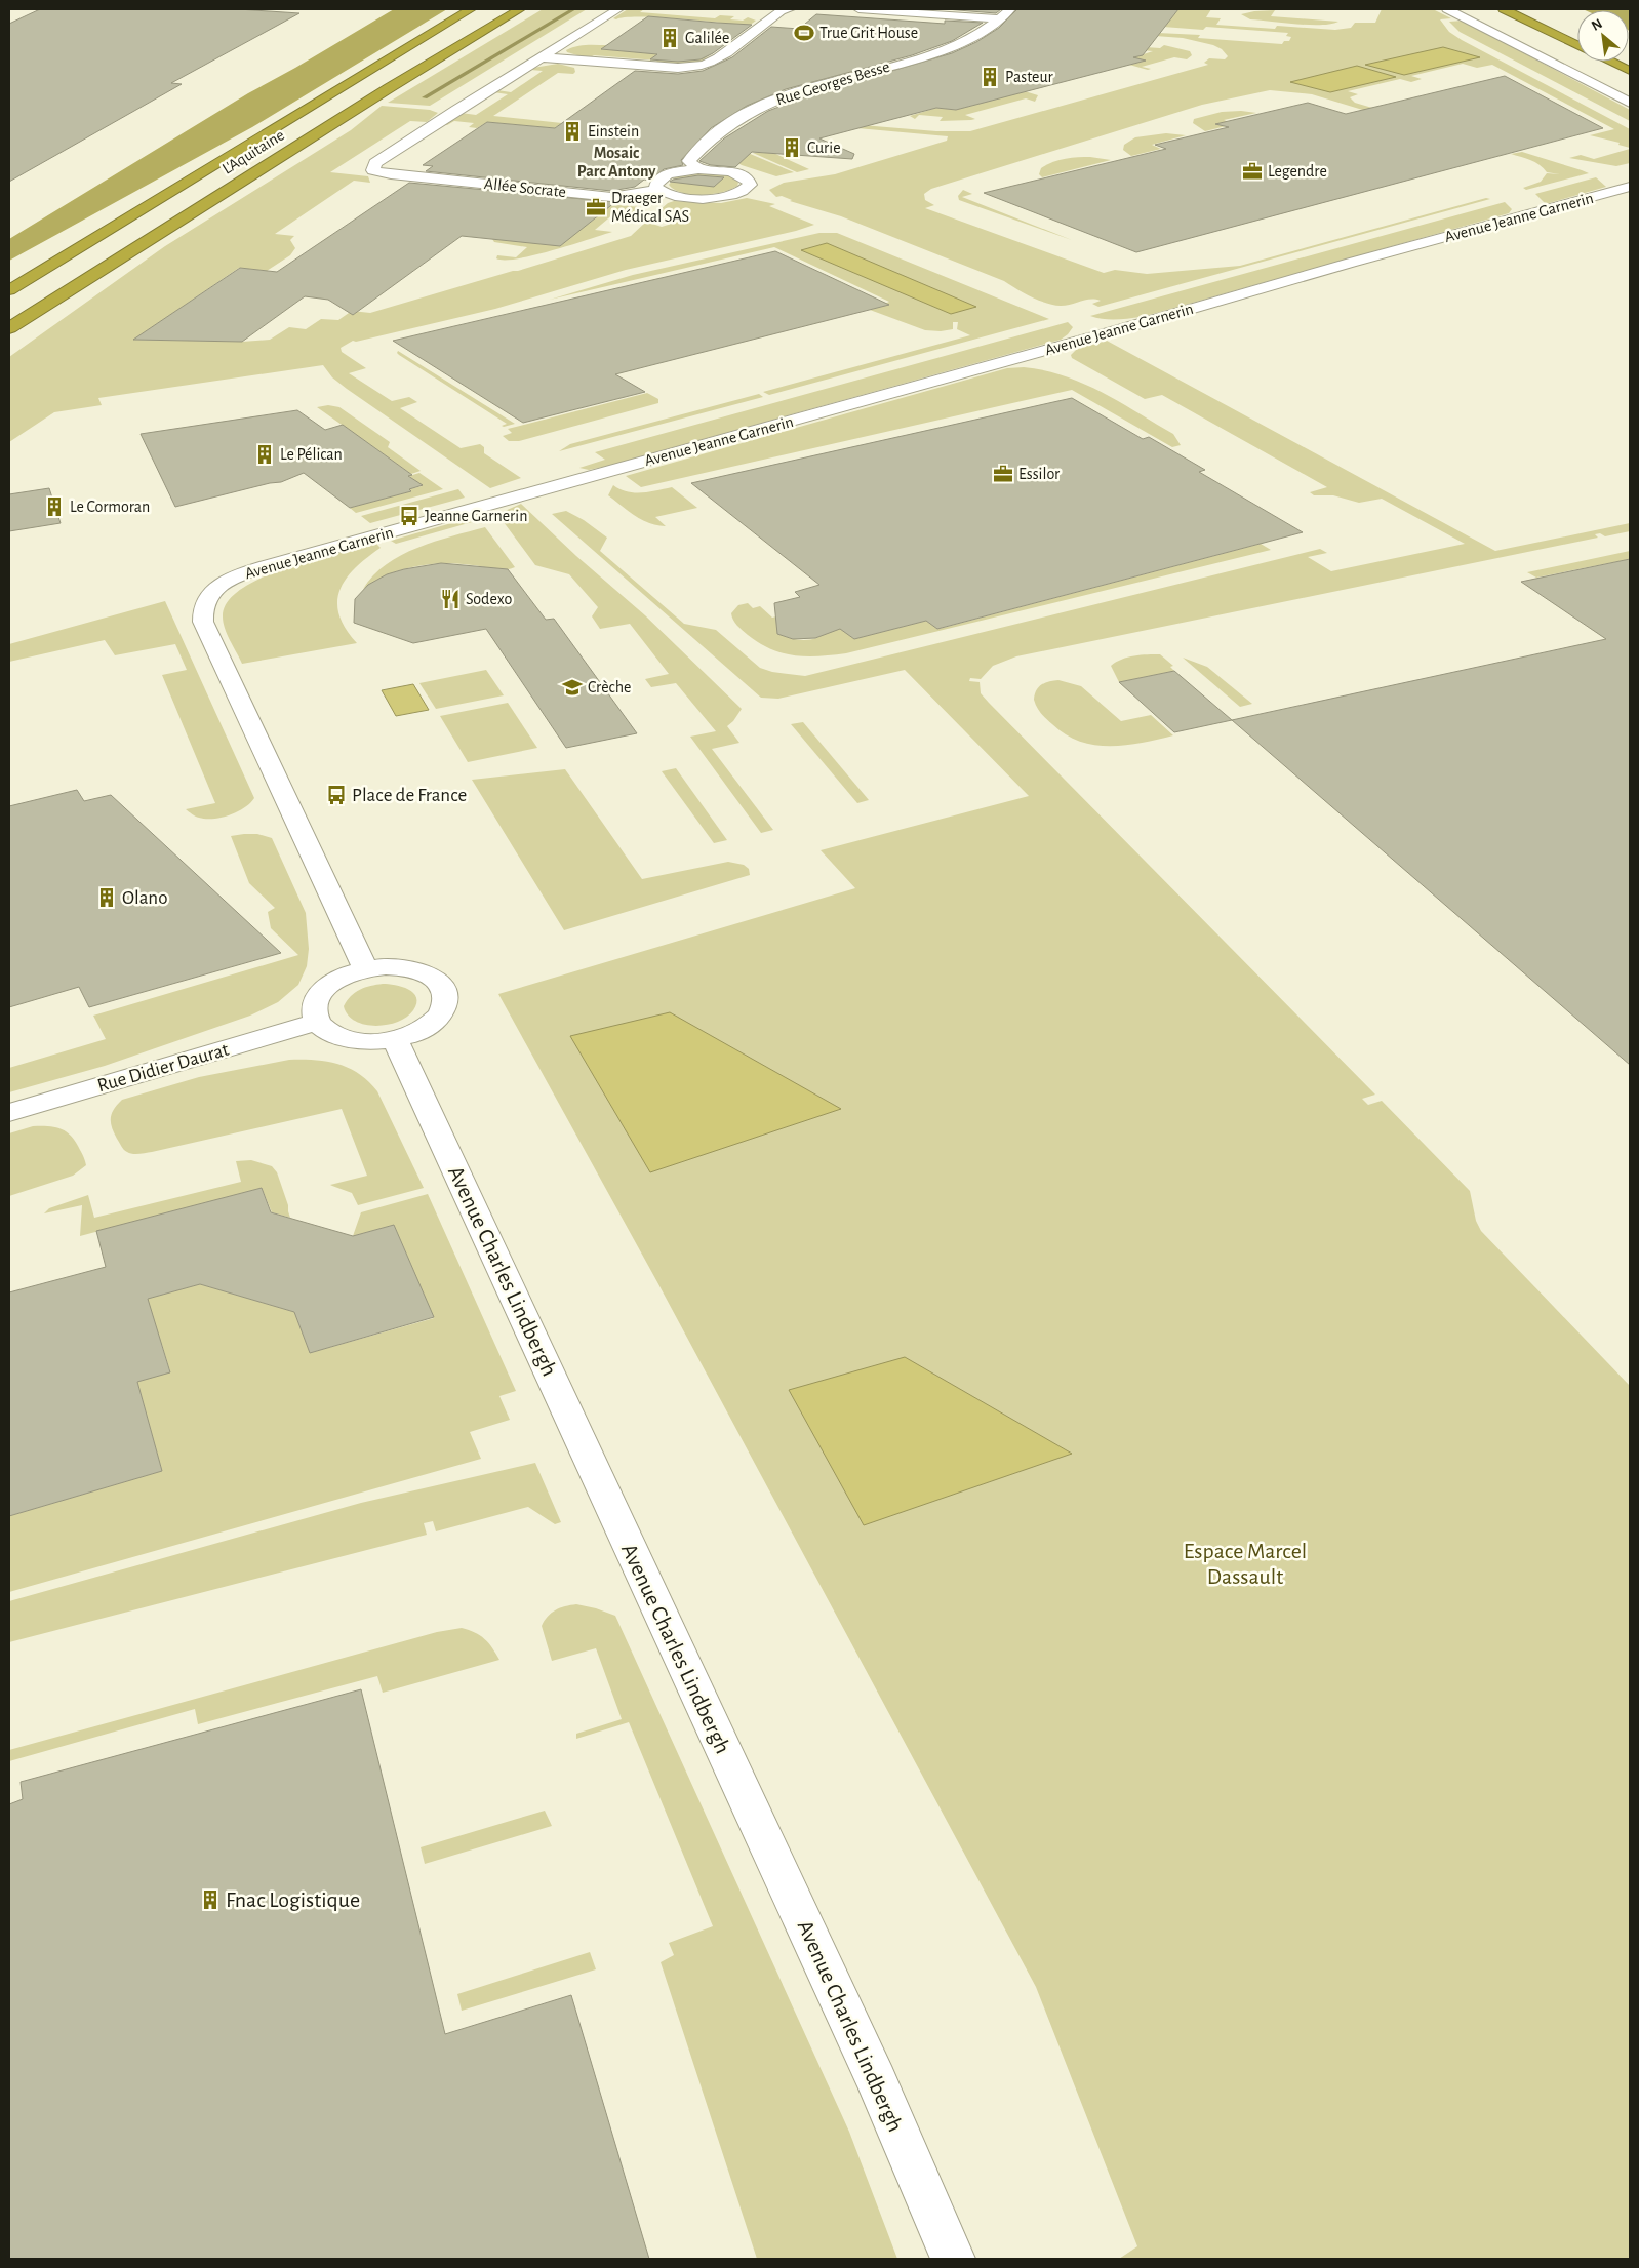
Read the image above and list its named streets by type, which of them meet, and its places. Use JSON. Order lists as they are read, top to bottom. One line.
{"streets":{"highway":["L'Aquitaine"],"street":["Rue Georges Besse","Allée Socrate","Avenue Jeanne Garnerin","Rue Didier Daurat","Avenue Charles Lindbergh"]},"crossings":[["Avenue Jeanne Garnerin","Rue Didier Daurat"],["Avenue Jeanne Garnerin","Avenue Charles Lindbergh"],["Rue Didier Daurat","Avenue Charles Lindbergh"]],"districts":["Mosaic Parc Antony"],"parks":["Espace Marcel Dassault"],"places":{"sports":["True Grit House"],"building":["Galilée","Pasteur","Einstein","Curie","Le Pélican","Le Cormoran","Olano","Fnac Logistique"],"office":["Legendre","Draeger Médical SAS","Essilor"],"bus stop":["Jeanne Garnerin","Place de France"],"restaurant":["Sodexo"],"school or university":["Crèche"]},"north":"top left"}
